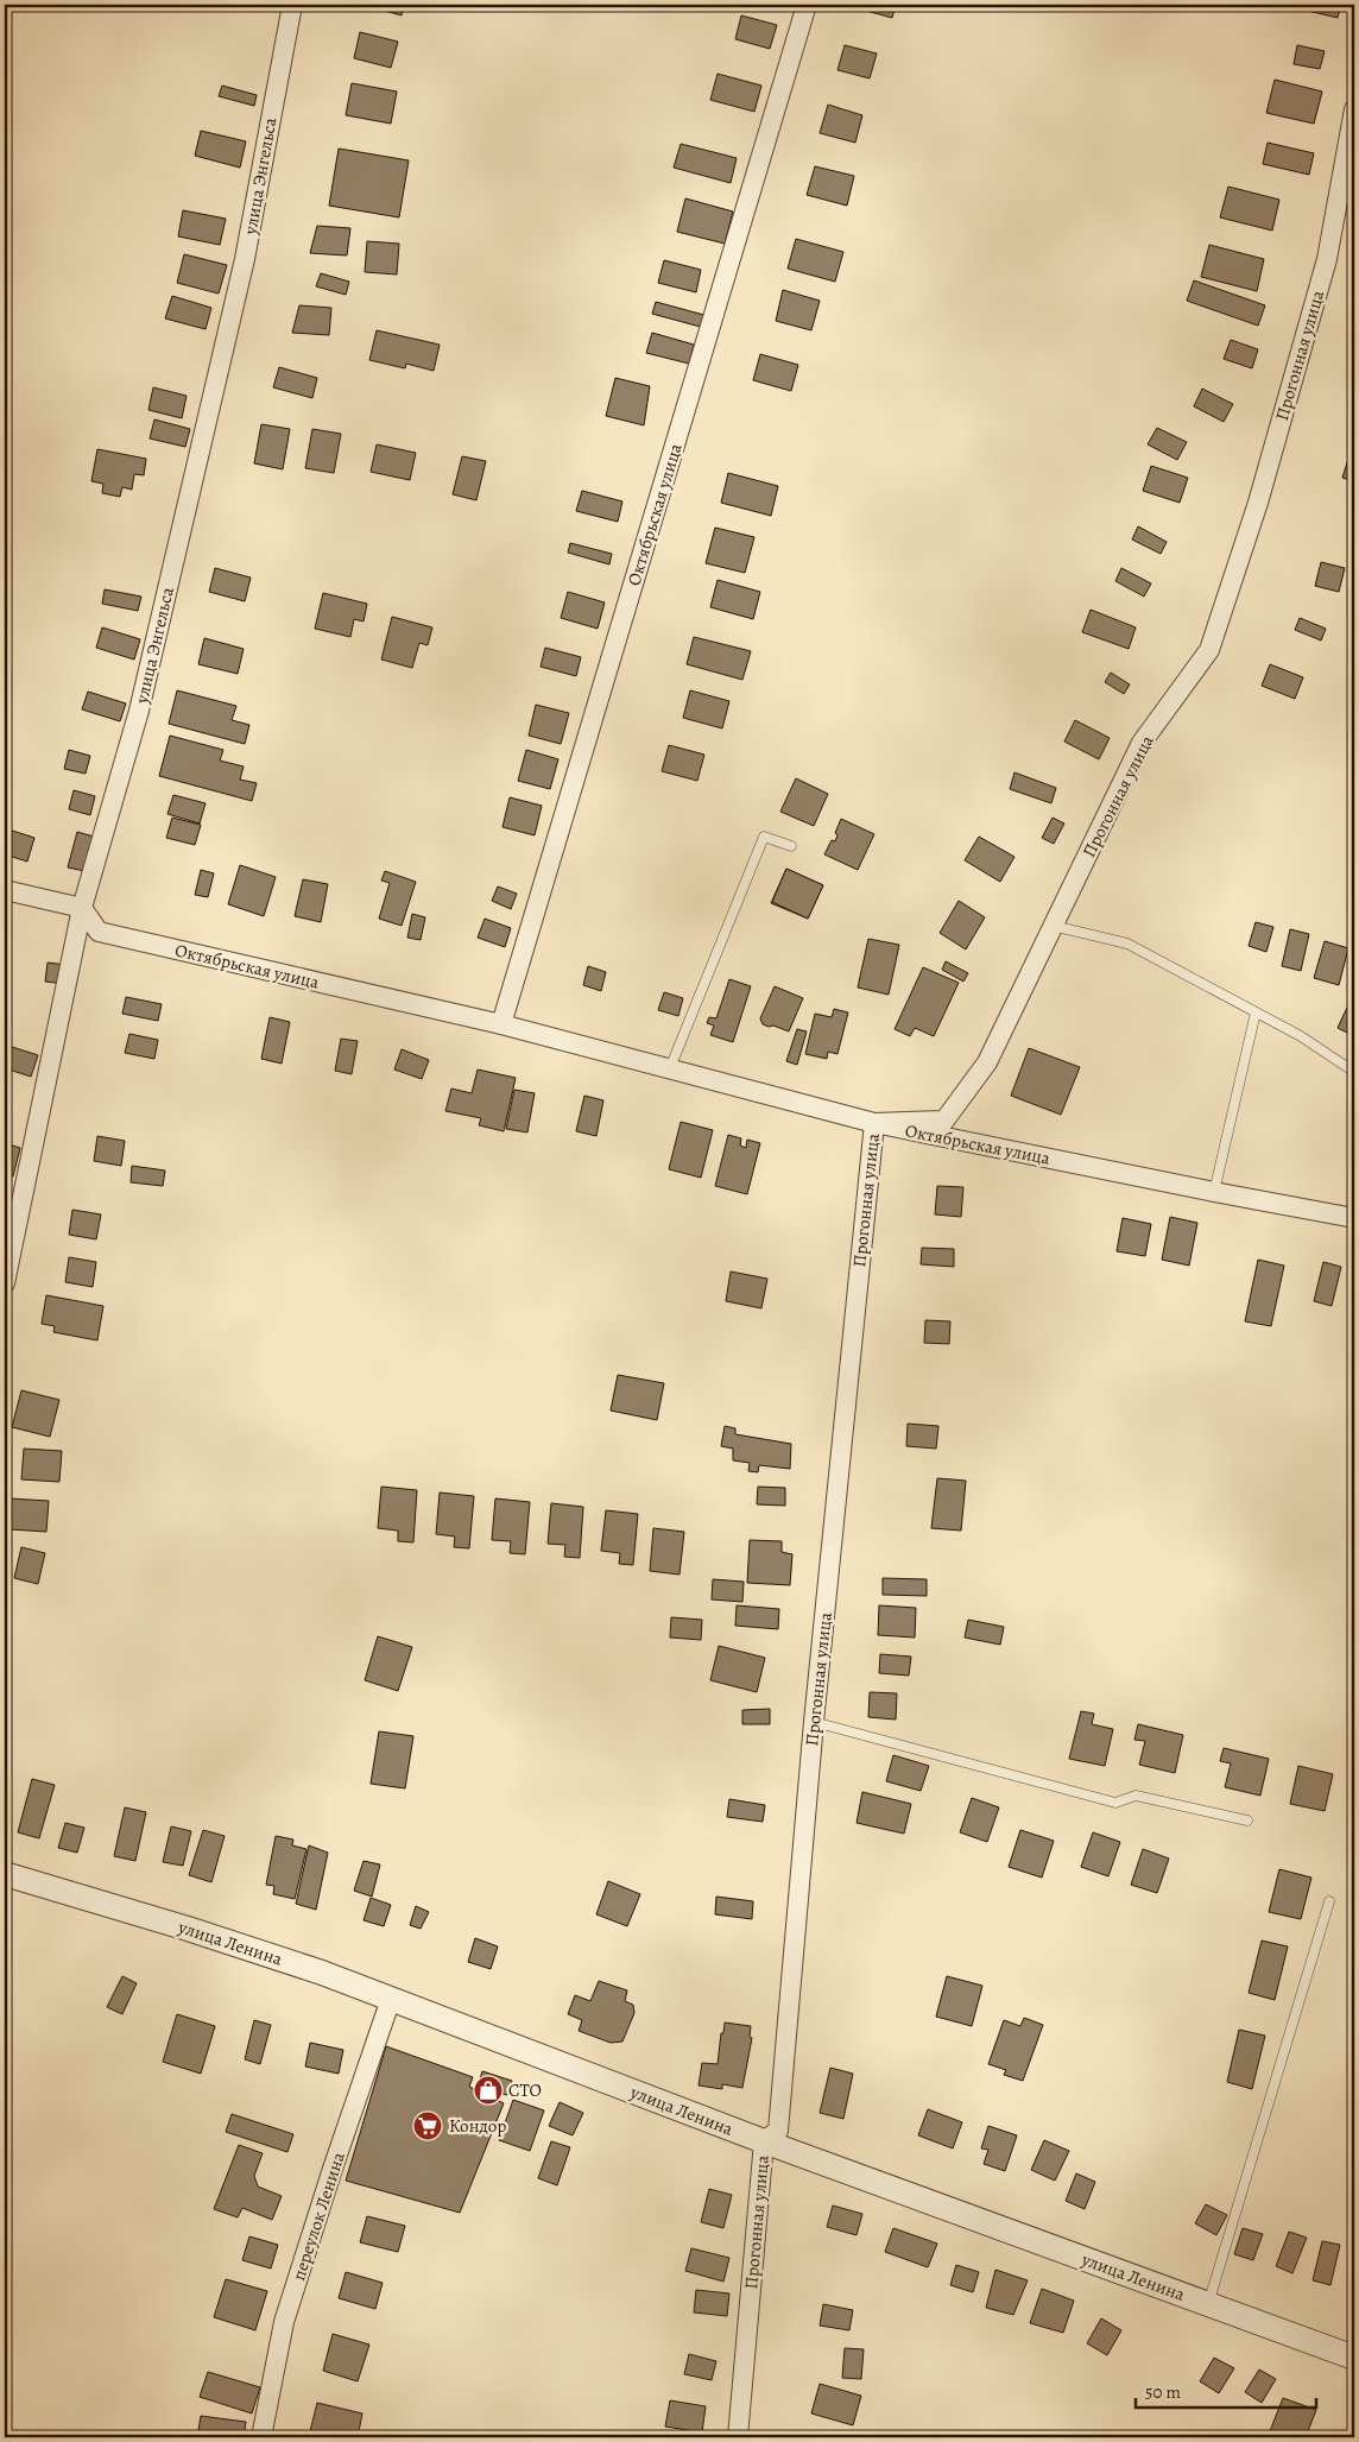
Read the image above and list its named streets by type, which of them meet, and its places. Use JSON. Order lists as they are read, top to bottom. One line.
{"streets":{"street":["улица Энгельса","Прогонная улица","Октябрьская улица","улица Ленина","переулок Ленина"]},"crossings":[["улица Энгельса","Октябрьская улица"],["Прогонная улица","Октябрьская улица"],["Прогонная улица","улица Ленина"],["улица Ленина","переулок Ленина"]],"places":{"shop":["СТО"],"supermarket":["Кондор"]},"scale_bar":"50 m"}
